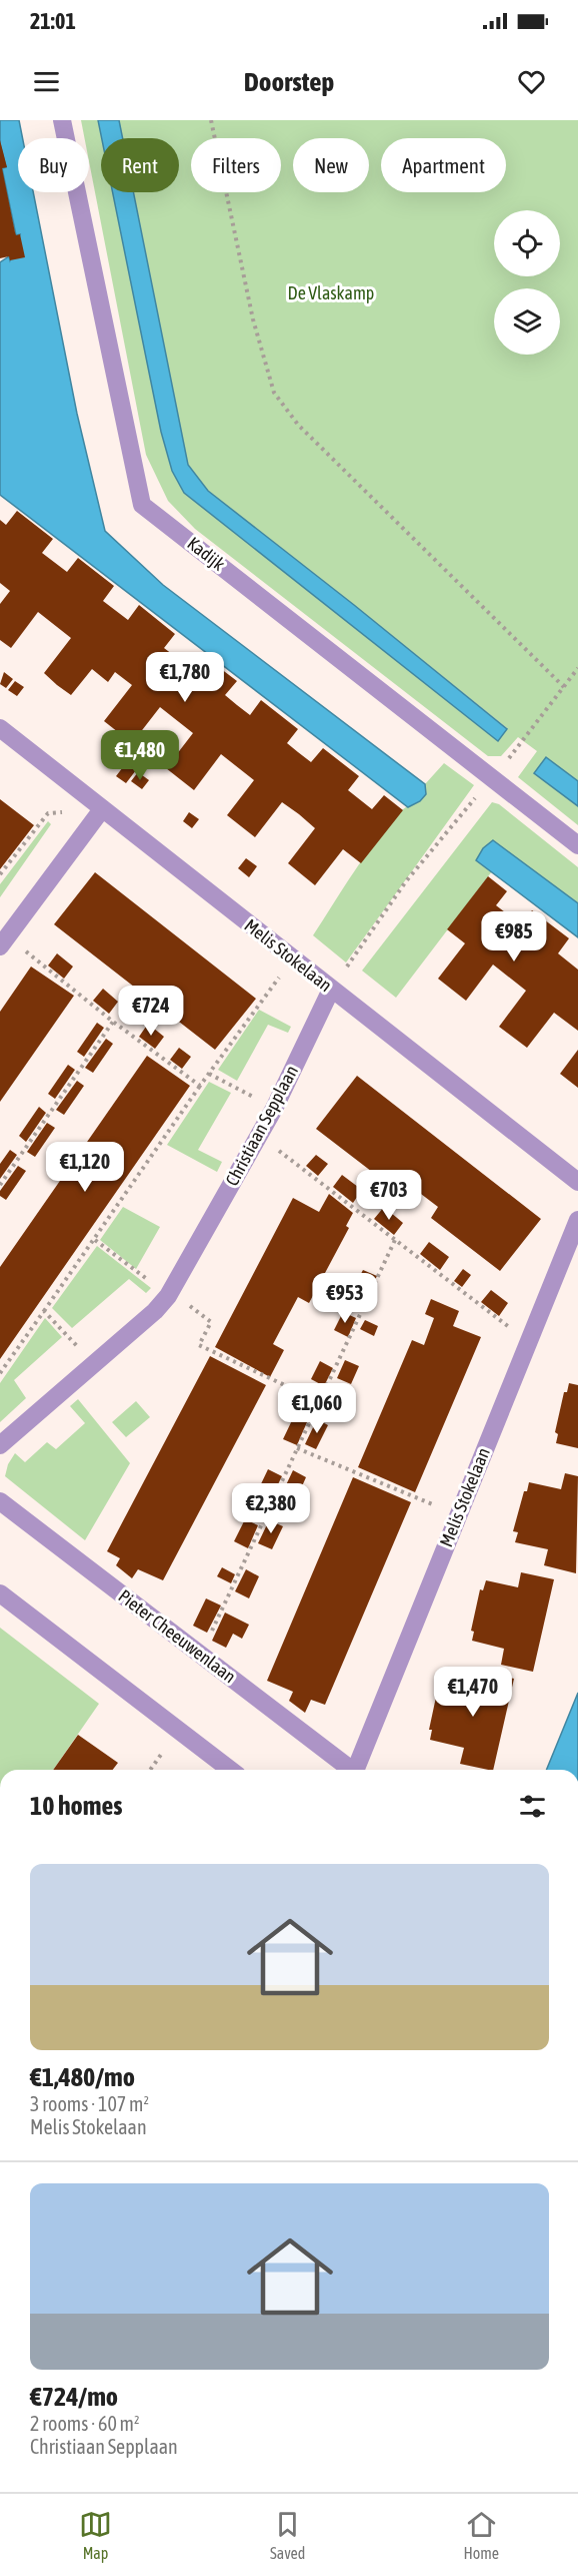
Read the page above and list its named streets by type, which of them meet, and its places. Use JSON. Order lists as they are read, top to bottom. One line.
{"streets":{"street":["Kadijk","Melis Stokelaan","Christiaan Sepplaan","Pieter Cheeuwenlaan"]},"crossings":[["Melis Stokelaan","Christiaan Sepplaan"]],"parks":["De Vlaskamp"],"page":{"status":"21:01","header":"Doorstep","chip":["Buy","Rent","Filters","New","Apartment"],"price":["€1,780","€1,480","€985","€724","€1,120","€703","€953","€1,060","€2,380","€1,470"],"heading":"10 homes","list":[{"name":"€1,480/mo","note":"3 rooms · 107 m² · Melis Stokelaan"},{"name":"€724/mo","note":"2 rooms · 60 m² · Christiaan Sepplaan"}],"tabs":["Map","Saved","Home"]}}
